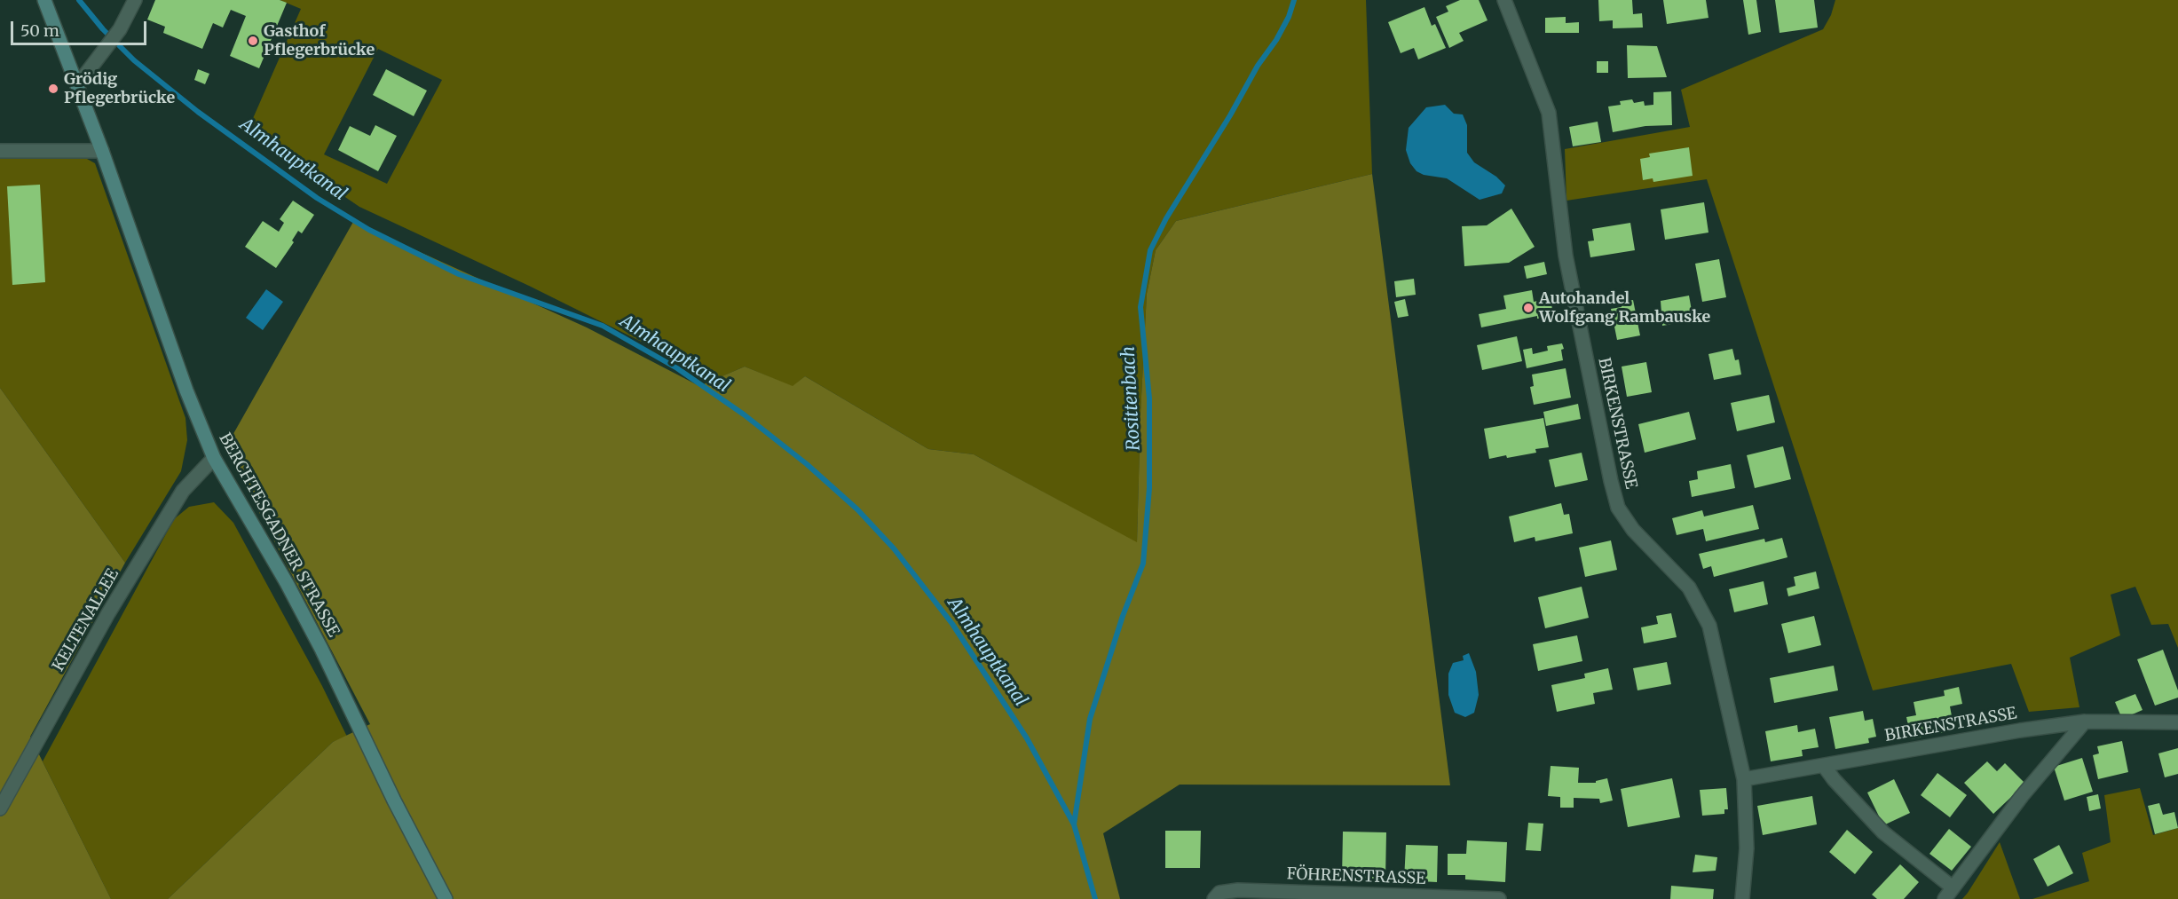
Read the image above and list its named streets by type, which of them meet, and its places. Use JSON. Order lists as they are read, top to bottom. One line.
{"streets":{"main road":["BERCHTESGADNER STRASSE"],"street":["BIRKENSTRASSE","KELTENALLEE","FÖHRENSTRASSE"]},"crossings":[["BERCHTESGADNER STRASSE","KELTENALLEE"]],"water":["Almhauptkanal","Rosittenbach"],"places":["Gasthof Pflegerbrücke","Grödig Pflegerbrücke","Autohandel Wolfgang Rambauske"],"scale_bar":"50 m"}
